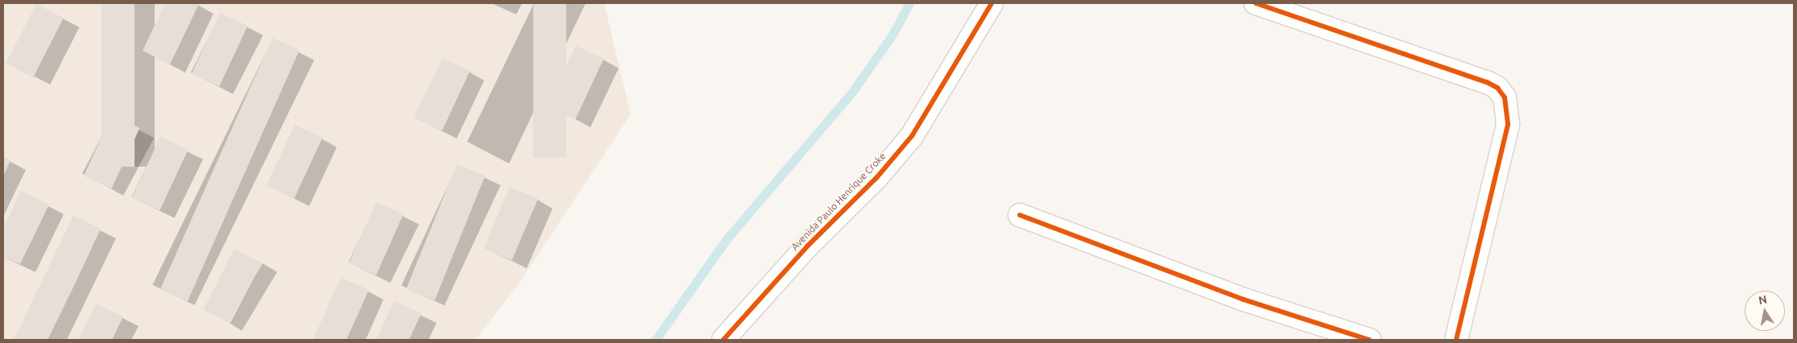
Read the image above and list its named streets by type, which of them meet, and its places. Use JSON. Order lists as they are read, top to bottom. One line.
{"streets":{"street":["Avenida Paulo Henrique Croke"]},"north":"top"}
